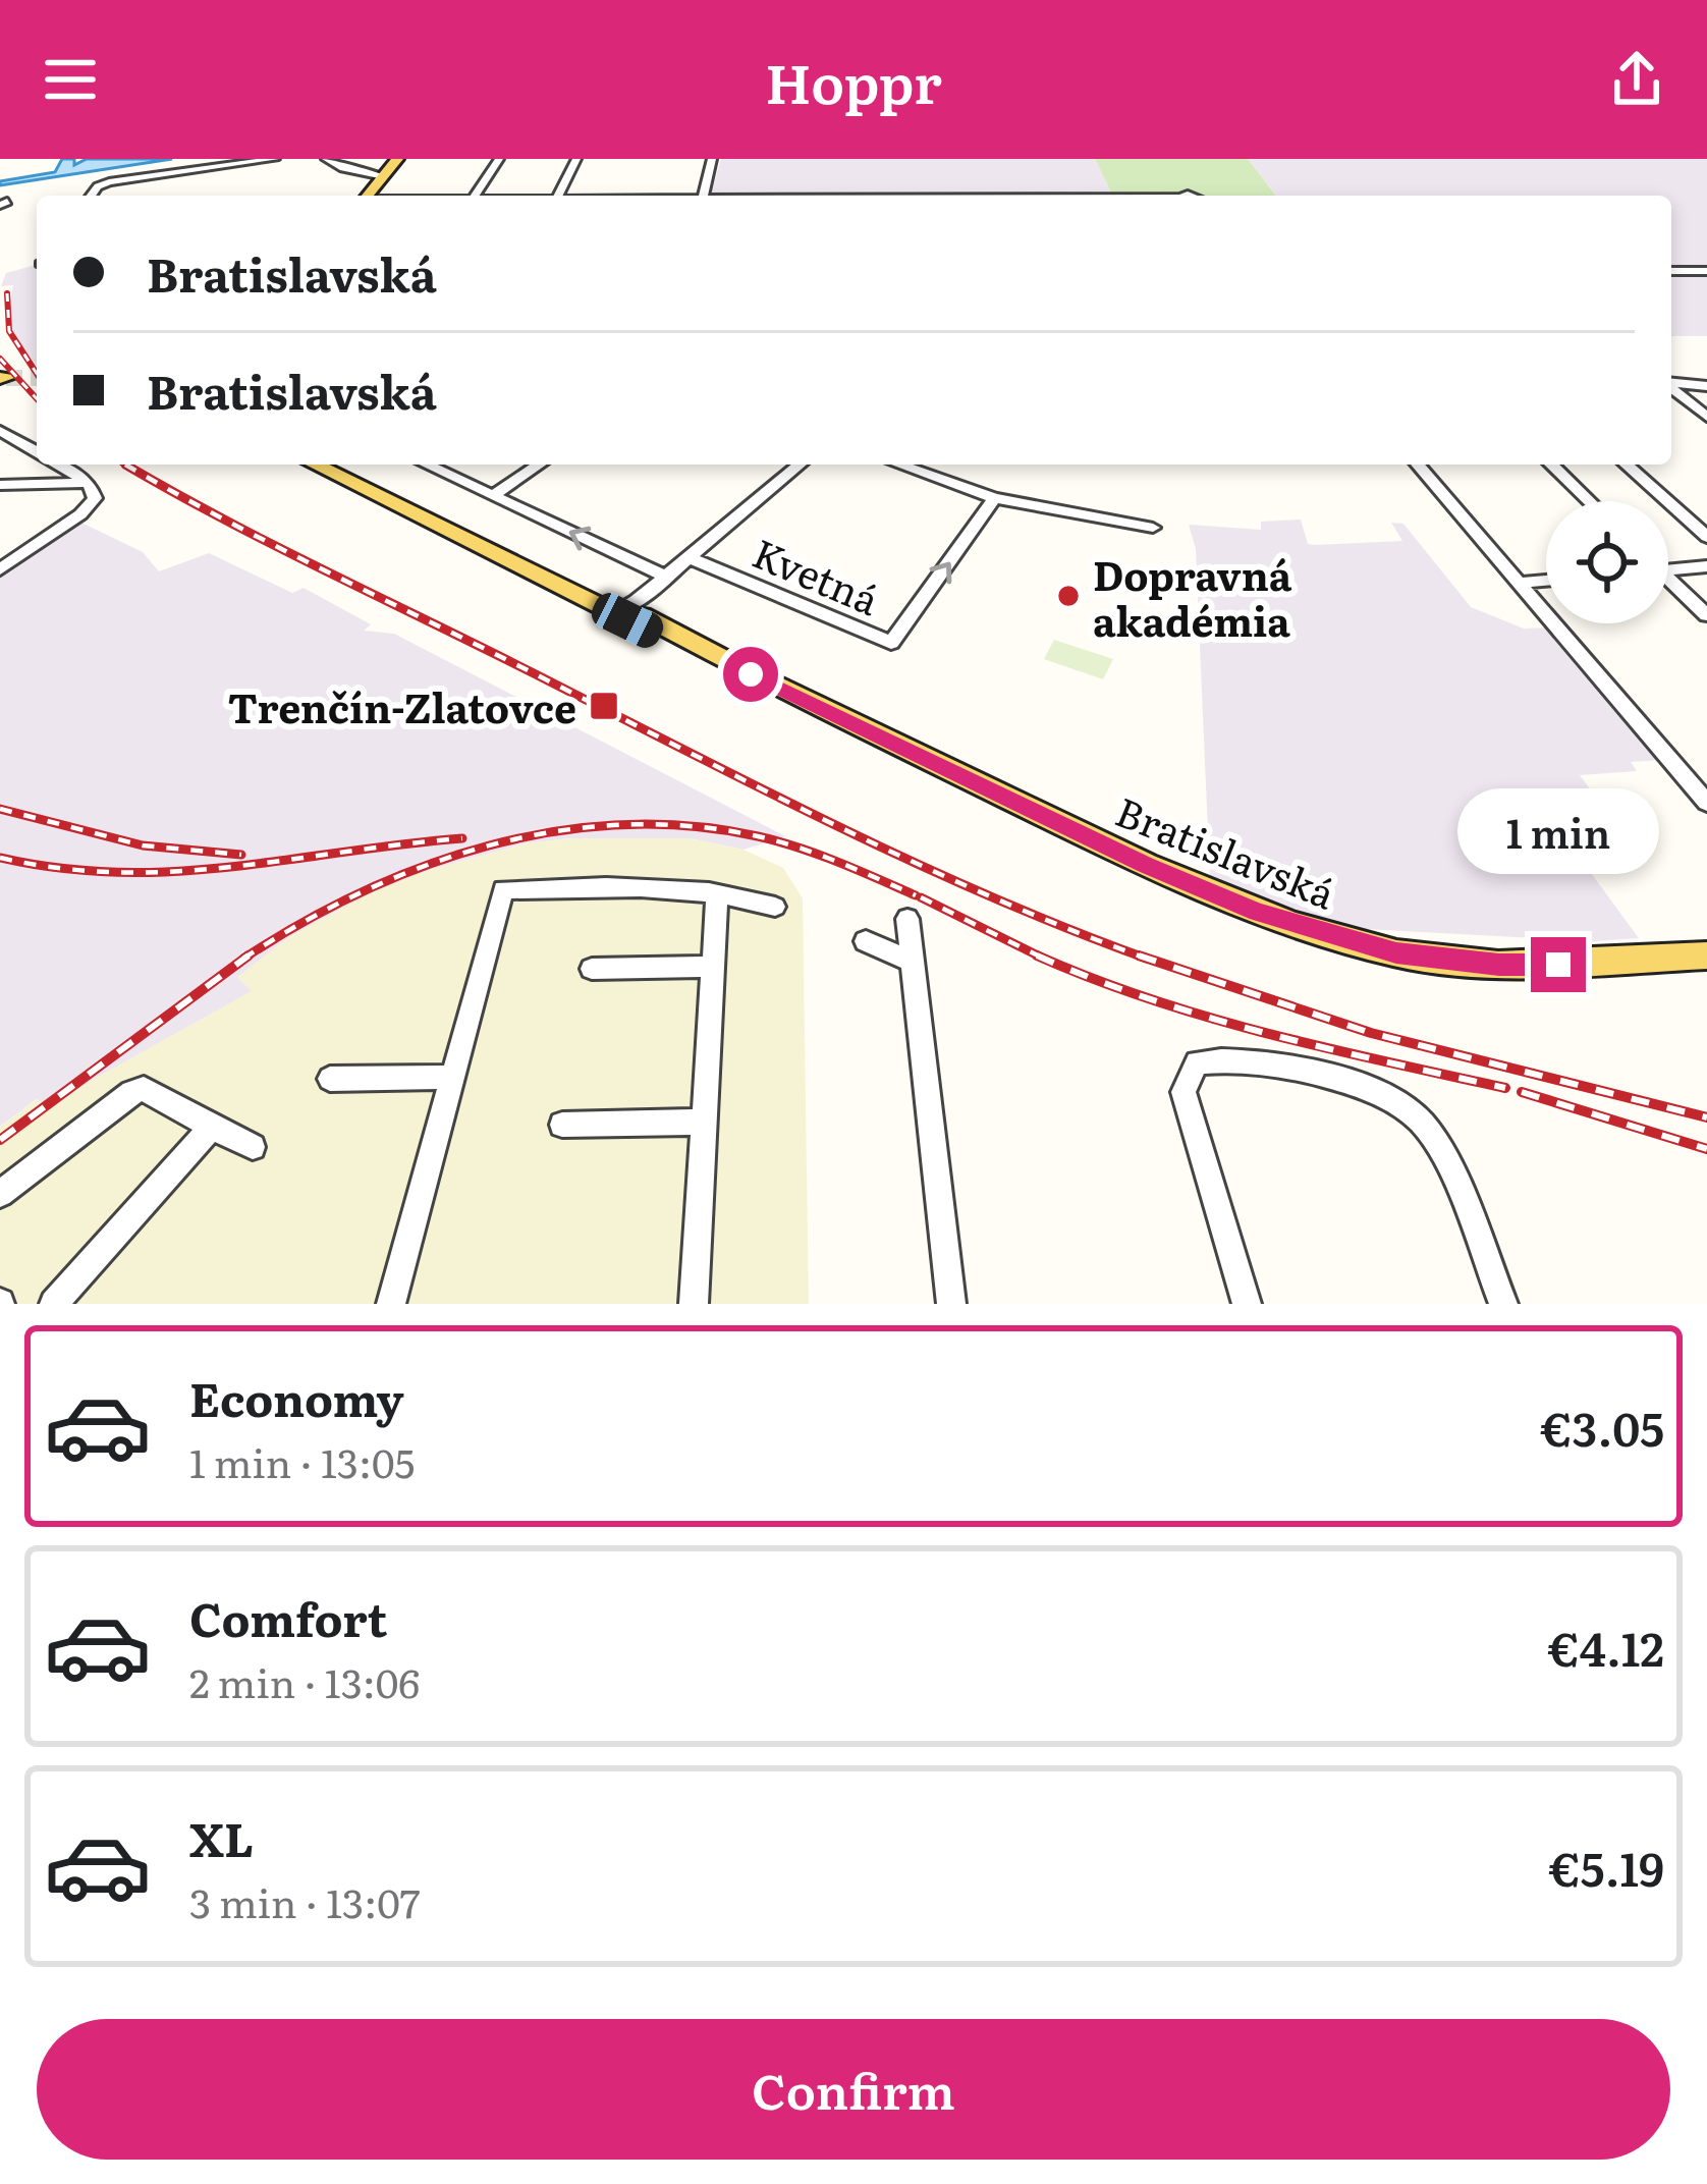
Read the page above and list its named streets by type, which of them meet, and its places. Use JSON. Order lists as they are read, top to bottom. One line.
{"streets":{"main road":["Bratislavská"],"street":["Kvetná"]},"places":{"other":["Dopravná akadémia"],"transit":["Trenčín-Zlatovce"]},"page":{"header":"Hoppr","banner":["Bratislavská","Bratislavská"],"bubble":"1 min","list":[{"name":"Economy","note":"1 min · 13:05","value":"€3.05"},{"name":"Comfort","note":"2 min · 13:06","value":"€4.12"},{"name":"XL","note":"3 min · 13:07","value":"€5.19"}],"buttons":"Confirm"}}
